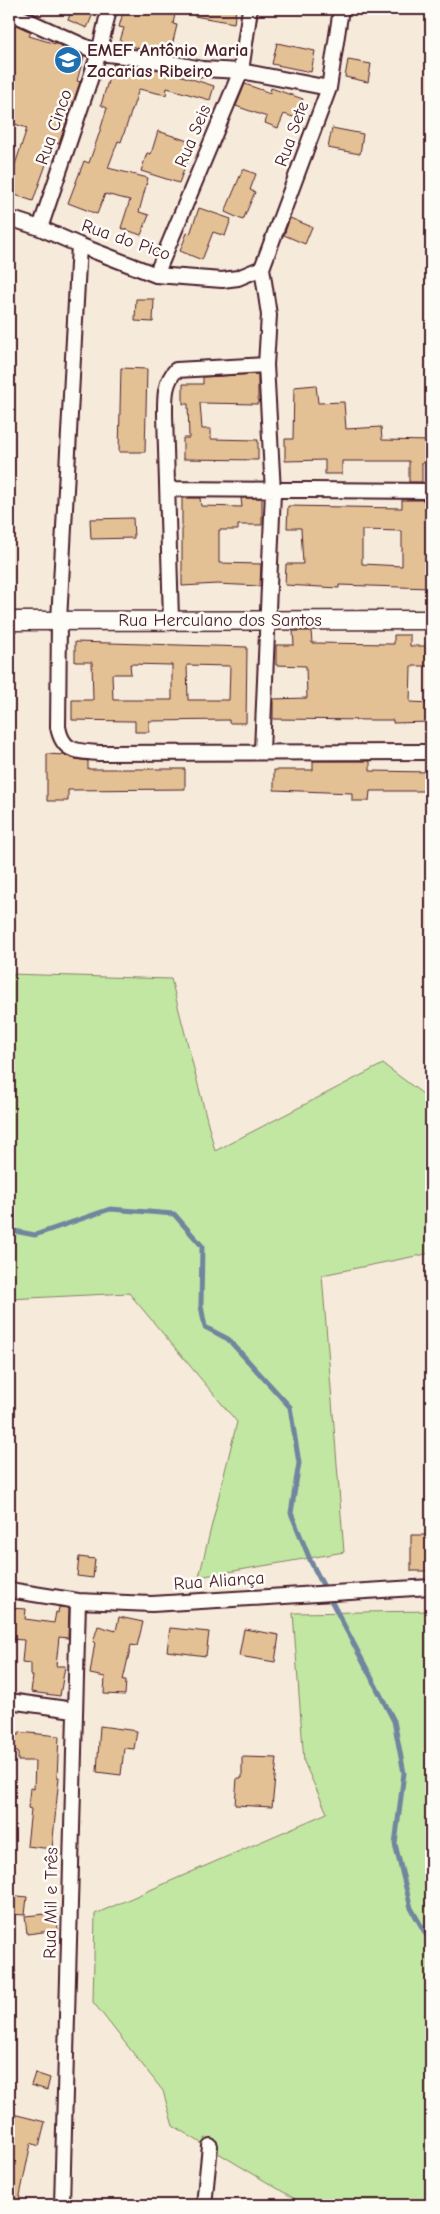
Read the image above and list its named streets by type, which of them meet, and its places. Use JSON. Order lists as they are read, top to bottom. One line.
{"streets":{"street":["Rua Cinco","Rua Sete","Rua Seis","Rua do Pico","Rua Herculano dos Santos","Rua Aliança","Rua Mil e Três"]},"crossings":[["Rua Cinco","Rua do Pico"],["Rua Sete","Rua do Pico"],["Rua Seis","Rua do Pico"],["Rua Aliança","Rua Mil e Três"]],"places":{"school or university":["EMEF Antônio Maria Zacarias Ribeiro"]}}
